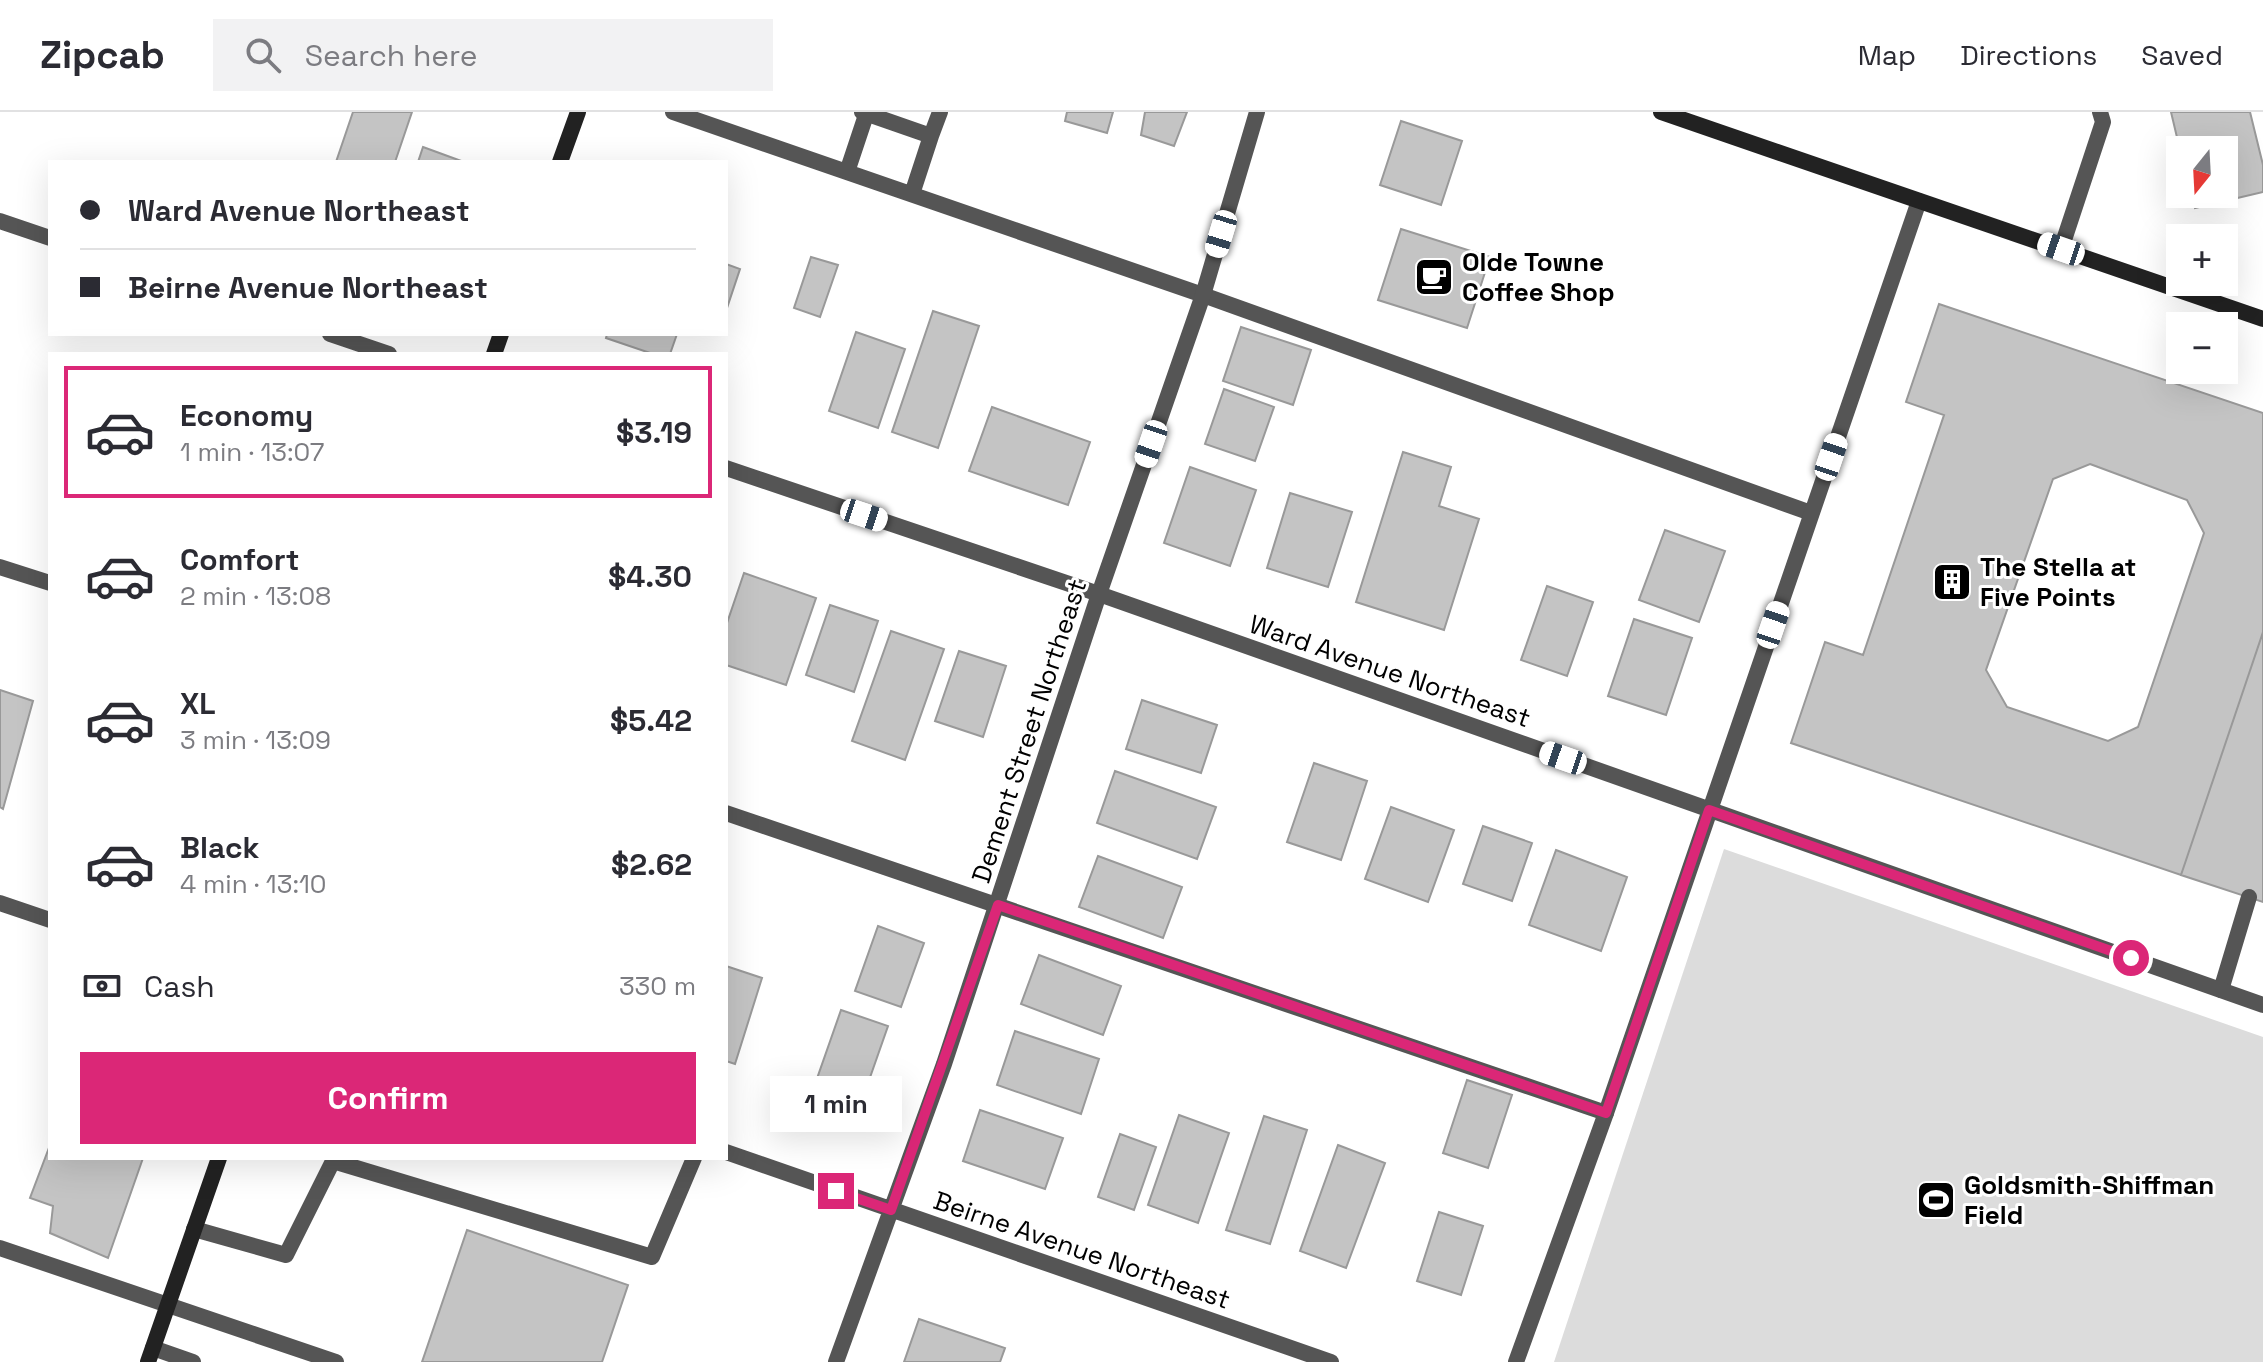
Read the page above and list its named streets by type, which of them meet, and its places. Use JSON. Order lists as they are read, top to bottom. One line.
{"streets":{"street":["Ward Avenue Northeast","Dement Street Northeast","Beirne Avenue Northeast"]},"crossings":[["Ward Avenue Northeast","Dement Street Northeast"],["Dement Street Northeast","Beirne Avenue Northeast"]],"places":{"cafe":["Olde Towne Coffee Shop"],"building":["The Stella at Five Points"],"sports":["Goldsmith-Shiffman Field"]},"north":"bottom","page":{"header":"Zipcab","search":"Search here","nav":["Map","Directions","Saved"],"map_buttons":["+","−"],"banner":["Ward Avenue Northeast","Beirne Avenue Northeast"],"list":[{"name":"Economy","note":"1 min · 13:07","value":"$3.19"},{"name":"Comfort","note":"2 min · 13:08","value":"$4.30"},{"name":"XL","note":"3 min · 13:09","value":"$5.42"},{"name":"Black","note":"4 min · 13:10","value":"$2.62"}],"pay":["Cash","330 m"],"buttons":"Confirm","bubble":"1 min"}}
